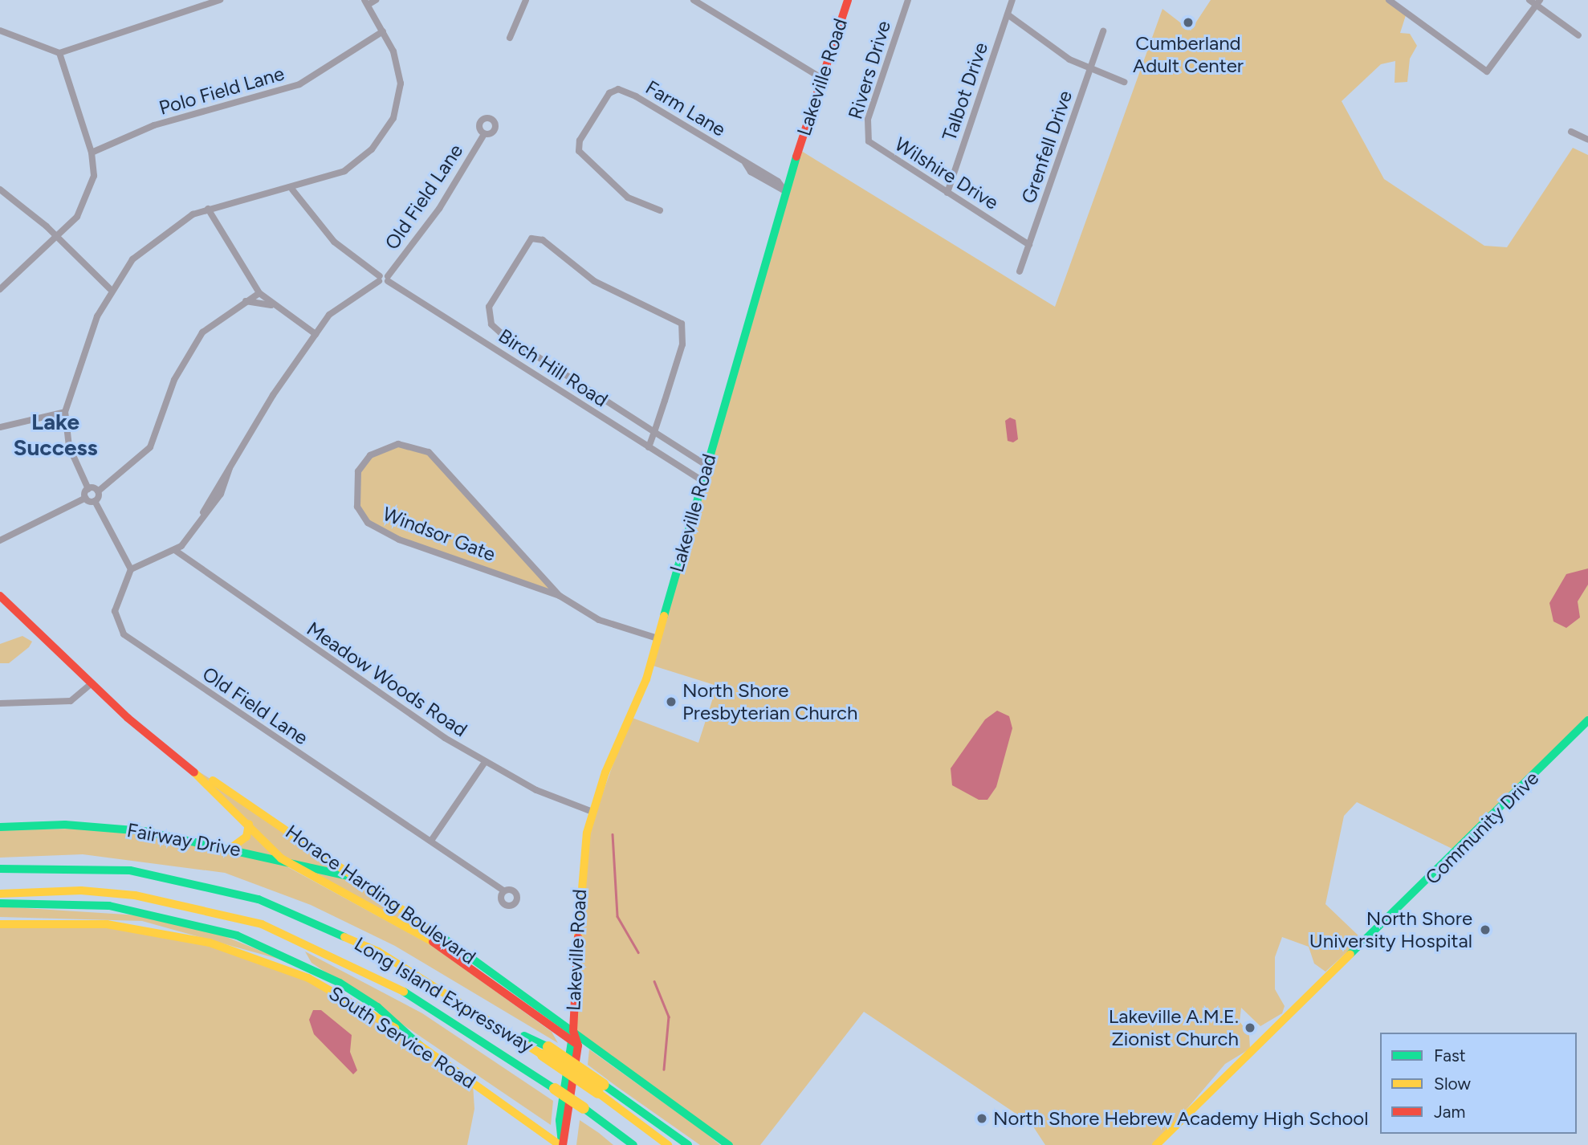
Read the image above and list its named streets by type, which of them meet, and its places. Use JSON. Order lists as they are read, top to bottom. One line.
{"streets":{"main road":["Lakeville Road","Community Drive","Fairway Drive","Horace Harding Boulevard","Long Island Expressway","South Service Road"],"street":["Rivers Drive","Polo Field Lane","Talbot Drive","Farm Lane","Grenfell Drive","Wilshire Drive","Old Field Lane","Birch Hill Road","Windsor Gate","Meadow Woods Road"]},"crossings":[["Rivers Drive","Wilshire Drive"],["Lakeville Road","Farm Lane"],["Lakeville Road","Birch Hill Road"],["Lakeville Road","Windsor Gate"],["Lakeville Road","Meadow Woods Road"],["Lakeville Road","Horace Harding Boulevard"],["Lakeville Road","South Service Road"],["Talbot Drive","Wilshire Drive"],["Grenfell Drive","Wilshire Drive"],["Old Field Lane","Birch Hill Road"],["Fairway Drive","Horace Harding Boulevard"]],"districts":["Lake Success"],"places":["Cumberland Adult Center","North Shore Presbyterian Church","North Shore University Hospital","Lakeville A.M.E. Zionist Church","North Shore Hebrew Academy High School"],"legend":["Fast","Slow","Jam"]}
